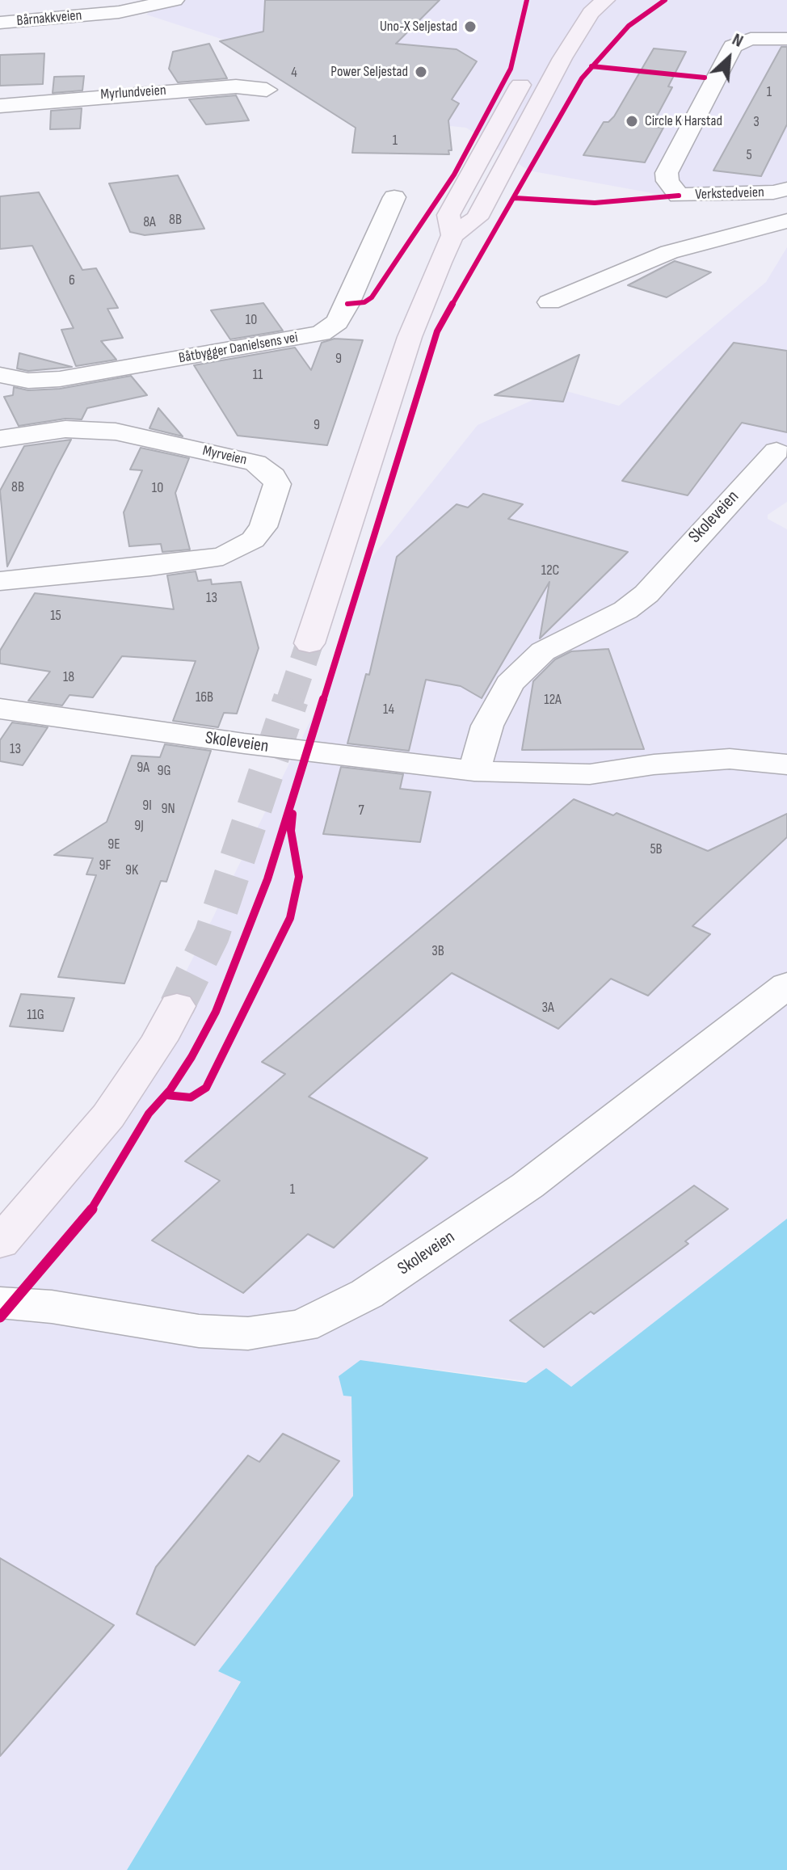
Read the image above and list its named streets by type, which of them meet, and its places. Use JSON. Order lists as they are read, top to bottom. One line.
{"streets":{"street":["Bårnakkveien","Myrlundveien","Verkstedveien","Båtbygger Danielsens vei","Myrveien","Skoleveien"]},"places":["Uno-X Seljestad","Power Seljestad","Circle K Harstad"],"house_numbers":["4","1","3","1","5","8B","8A","6","10","9","11","9","8B","10","12C","13","15","18","16B","12A","14","13","9A","9G","9I","9N","7","9J","9E","5B","9F","9K","3B","3A","11G","1"],"north":"top right"}
